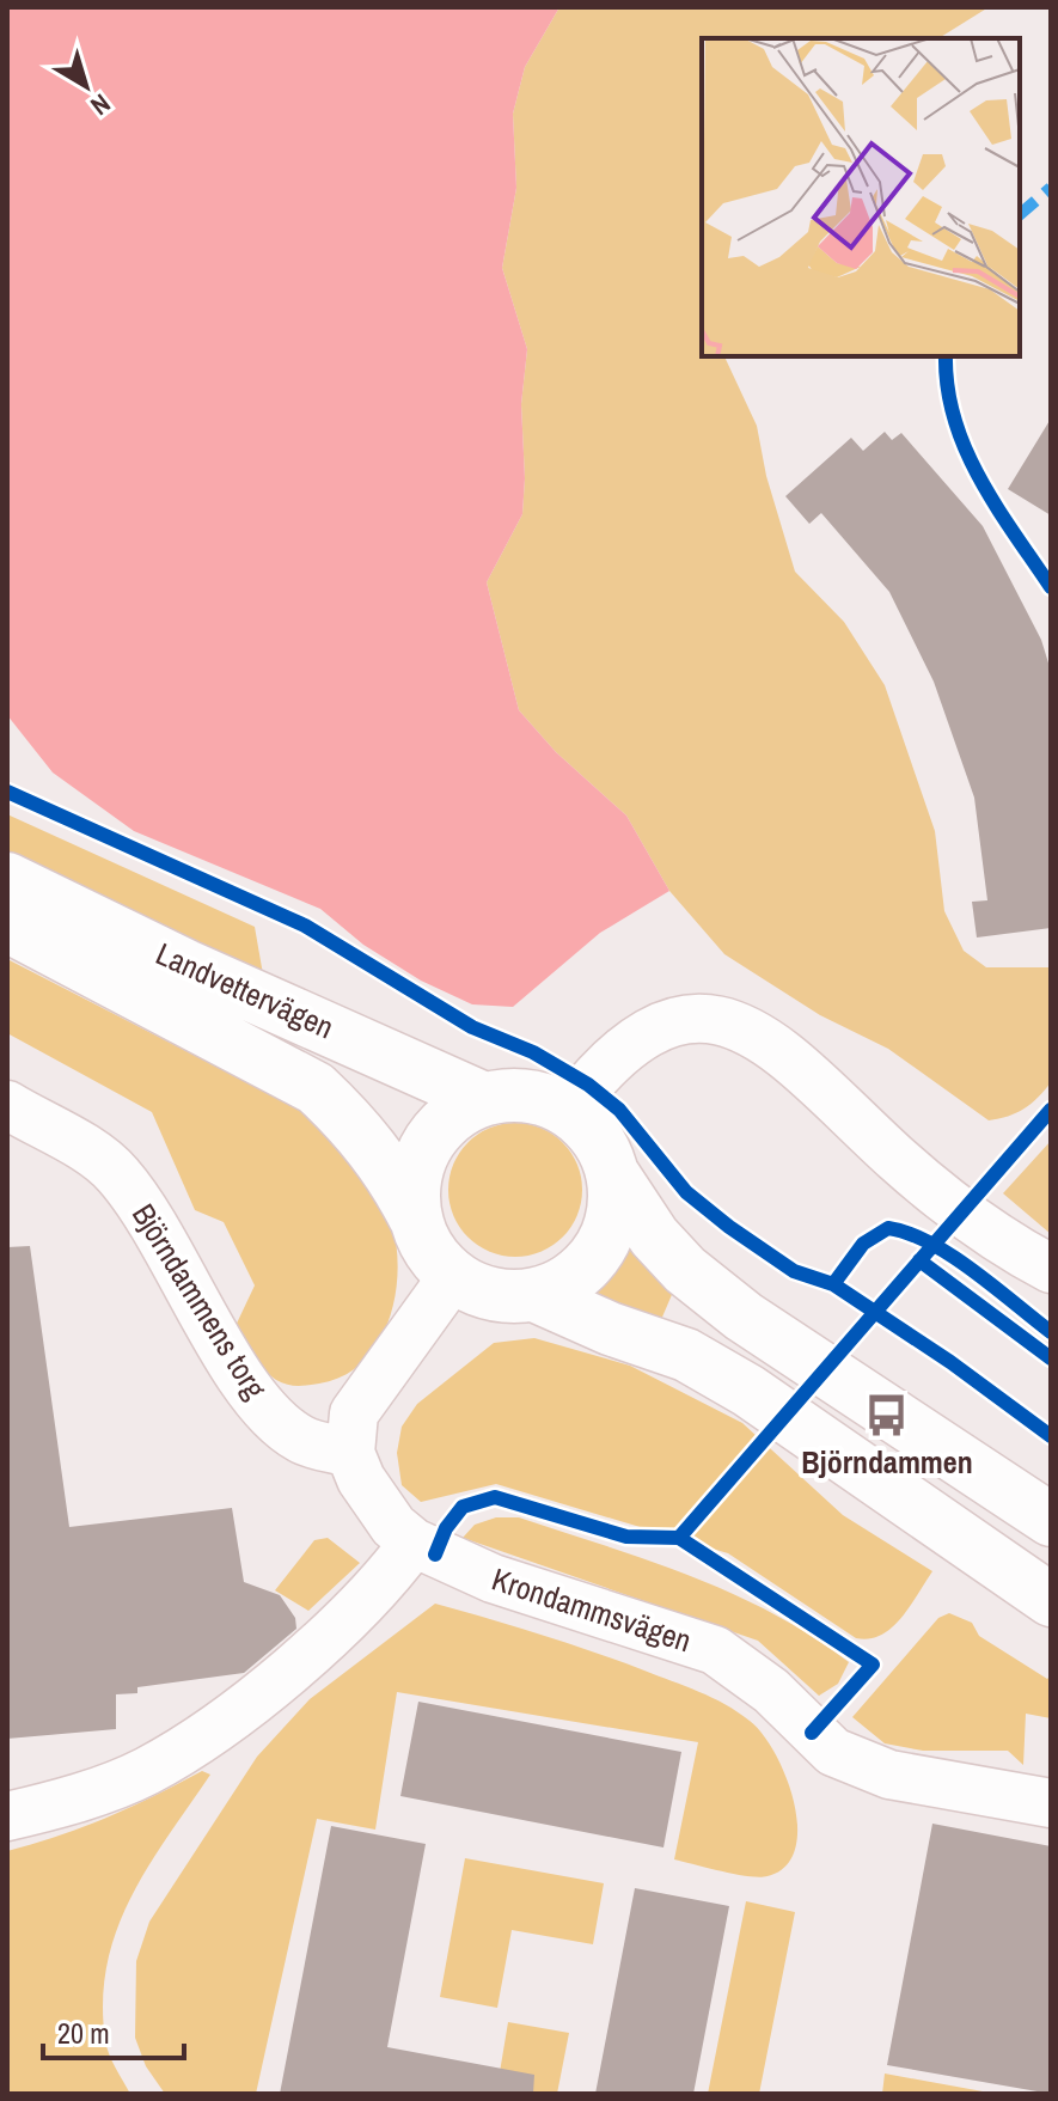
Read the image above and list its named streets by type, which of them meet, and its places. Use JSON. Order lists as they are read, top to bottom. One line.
{"streets":{"street":["Landvettervägen","Björndammens torg","Krondammsvägen"]},"crossings":[["Björndammens torg","Krondammsvägen"]],"places":{"bus stop":["Björndammen"]},"scale_bar":"20 m","north":"bottom right"}
